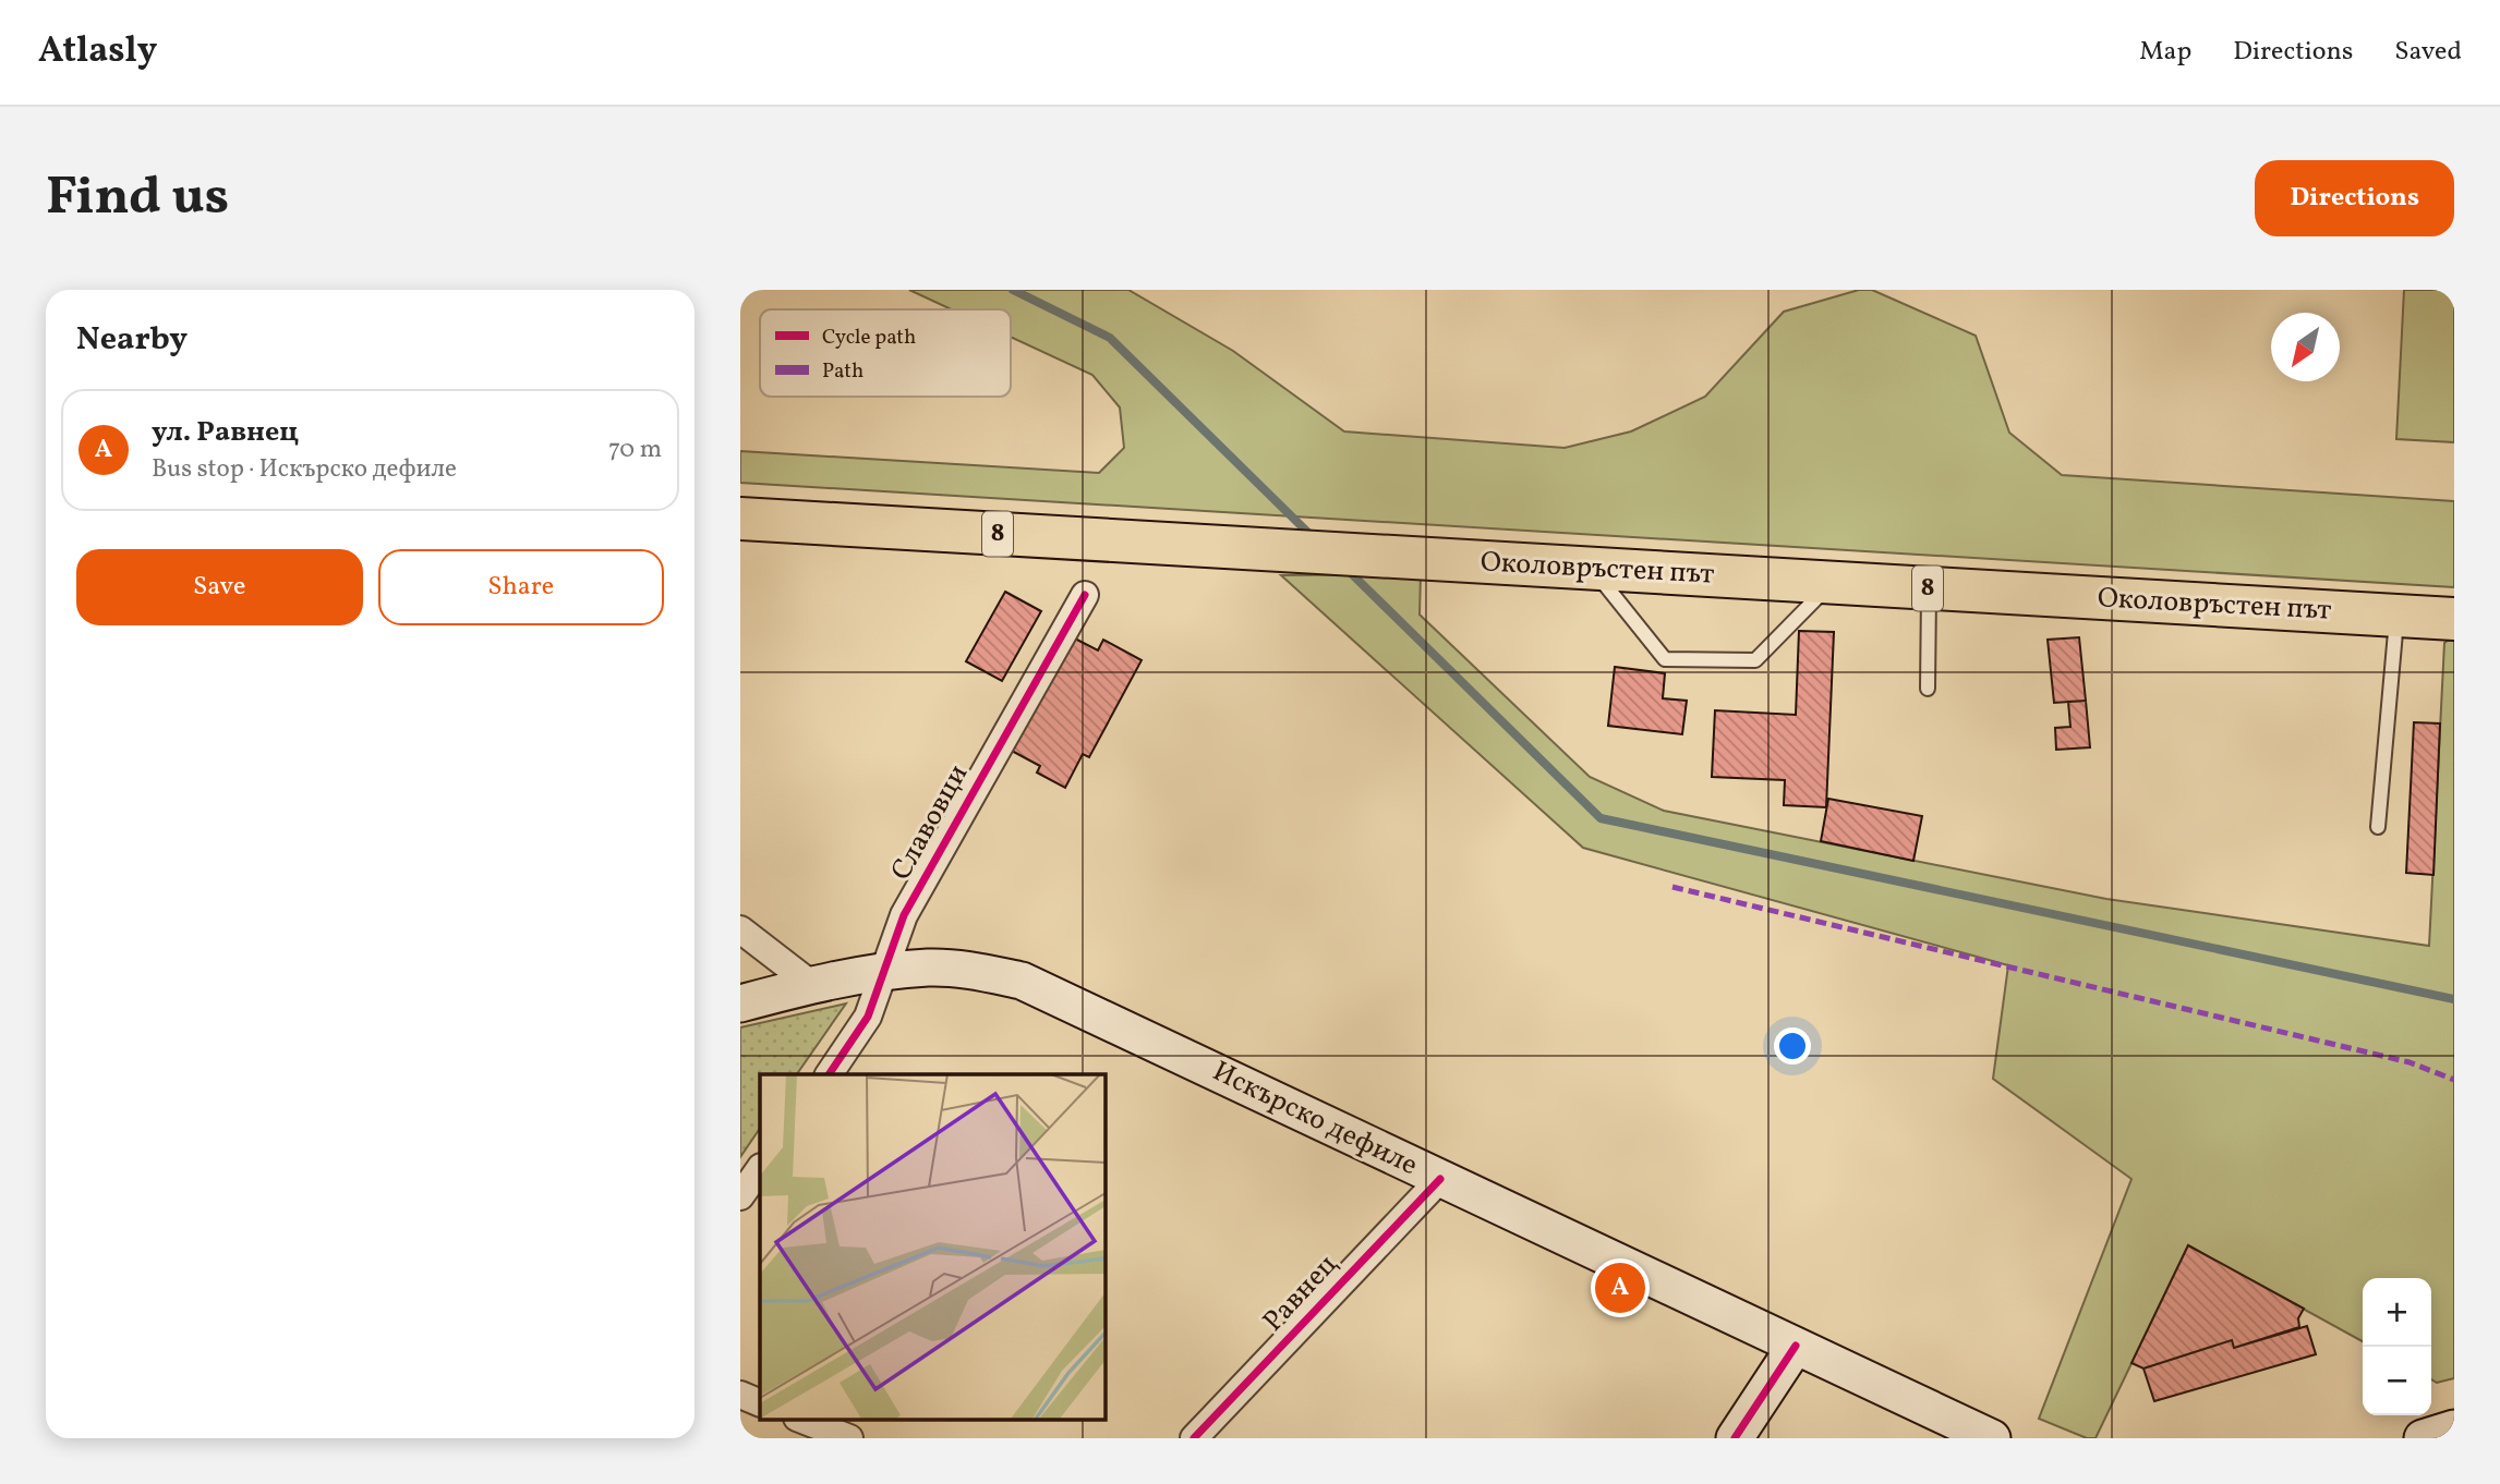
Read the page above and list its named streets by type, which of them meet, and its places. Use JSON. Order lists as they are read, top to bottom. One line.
{"streets":{"main road":["8","Околовръстен път","Искърско дефиле"],"street":["Славовци","Равнец"]},"crossings":[["Славовци","Искърско дефиле"],["Искърско дефиле","Равнец"]],"legend":["Cycle path","Path"],"north":"bottom left","page":{"header":"Atlasly","nav":["Map","Directions","Saved"],"buttons":["Directions",["Save","Share"]],"title":"Find us","heading":"Nearby","list":[{"mark":"A","name":"ул. Равнец","note":"Bus stop · Искърско дефиле","value":"70 m"}],"pins":"A","map_buttons":["+","−"]}}
